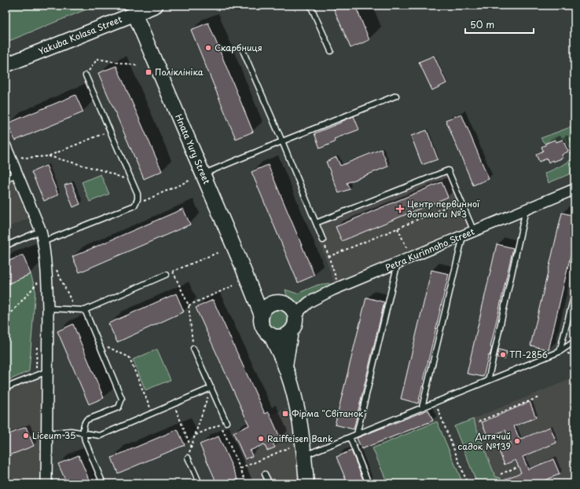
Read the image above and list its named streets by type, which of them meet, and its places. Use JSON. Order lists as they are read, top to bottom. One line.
{"streets":{"street":["Yakuba Kolasa Street","Hnata Yury Street","Petra Kurinnoho Street"]},"crossings":[["Yakuba Kolasa Street","Hnata Yury Street"],["Hnata Yury Street","Petra Kurinnoho Street"]],"places":{"other":["Скарбниця","ТП-2856","Liceum 35","Raiffeisen Bank","Дитячий садок №139"],"transit":["Поліклініка","Фірма \"Світанок\""],"health":["Центр первинної допомоги №3"]},"scale_bar":"50 m"}
